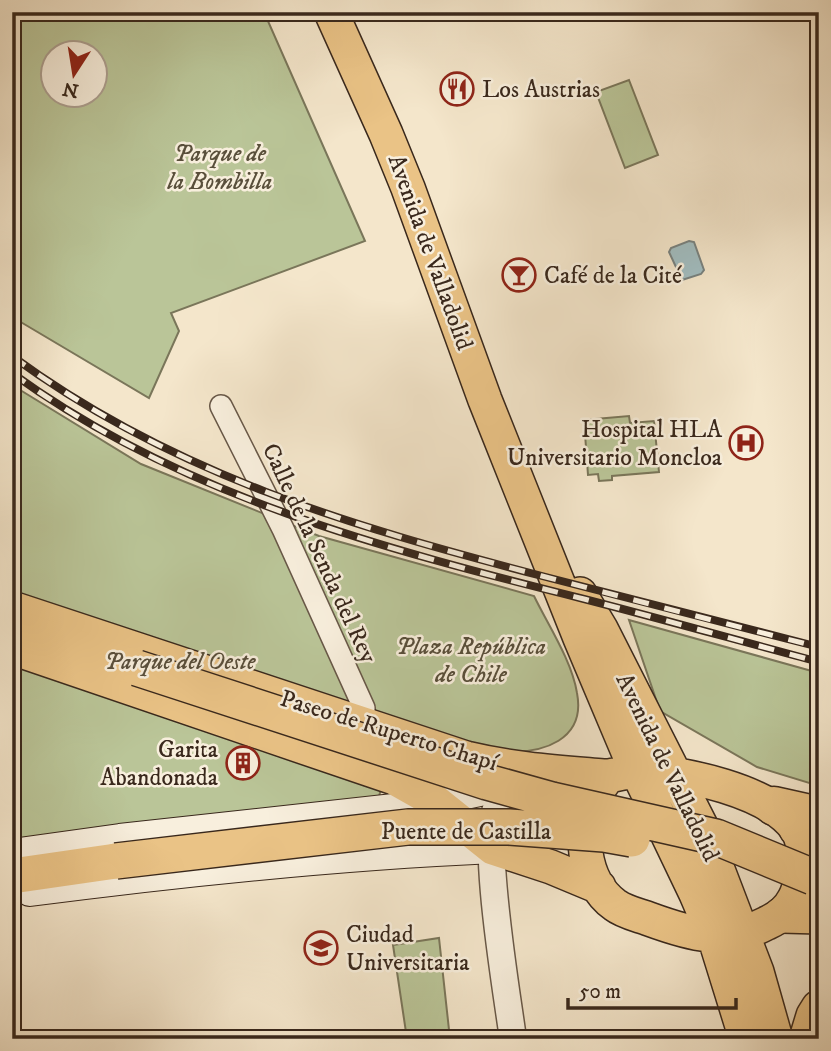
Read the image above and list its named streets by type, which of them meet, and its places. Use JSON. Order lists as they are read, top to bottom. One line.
{"streets":{"highway":["Puente de Castilla"],"main road":["Avenida de Valladolid","Paseo de Ruperto Chapí"],"street":["Calle de la Senda del Rey"]},"crossings":[["Avenida de Valladolid","Paseo de Ruperto Chapí"],["Calle de la Senda del Rey","Paseo de Ruperto Chapí"]],"parks":["Parque de la Bombilla","Plaza República de Chile","Parque del Oeste"],"places":{"restaurant":["Los Austrias"],"bar":["Café de la Cité"],"hospital":["Hospital HLA Universitario Moncloa"],"building":["Garita Abandonada"],"school or university":["Ciudad Universitaria"]},"scale_bar":"50 m","north":"bottom"}
